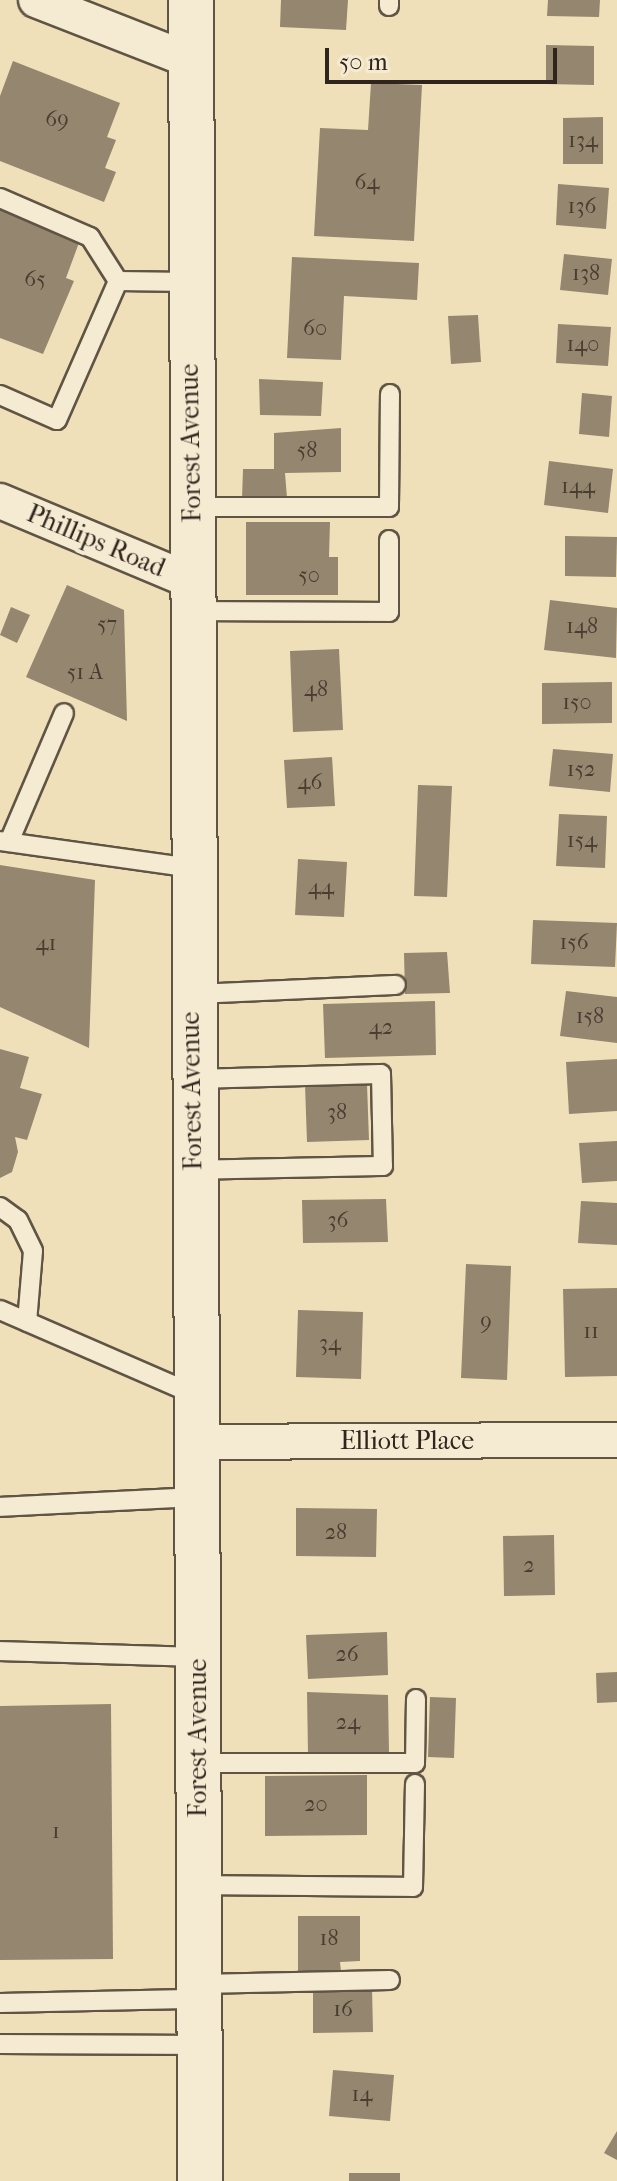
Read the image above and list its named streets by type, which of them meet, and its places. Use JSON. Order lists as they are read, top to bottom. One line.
{"streets":{"main road":["Forest Avenue"],"street":["Phillips Road","Elliott Place"]},"crossings":[["Forest Avenue","Phillips Road"],["Forest Avenue","Elliott Place"]],"house_numbers":["69","134","64","136","138","65","60","140","58","144","50","57","148","51 A","48","150","152","46","154","44","156","41","158","42","38","36","9","11","34","28","2","26","24","20","1","18","16","14"],"scale_bar":"50 m"}
